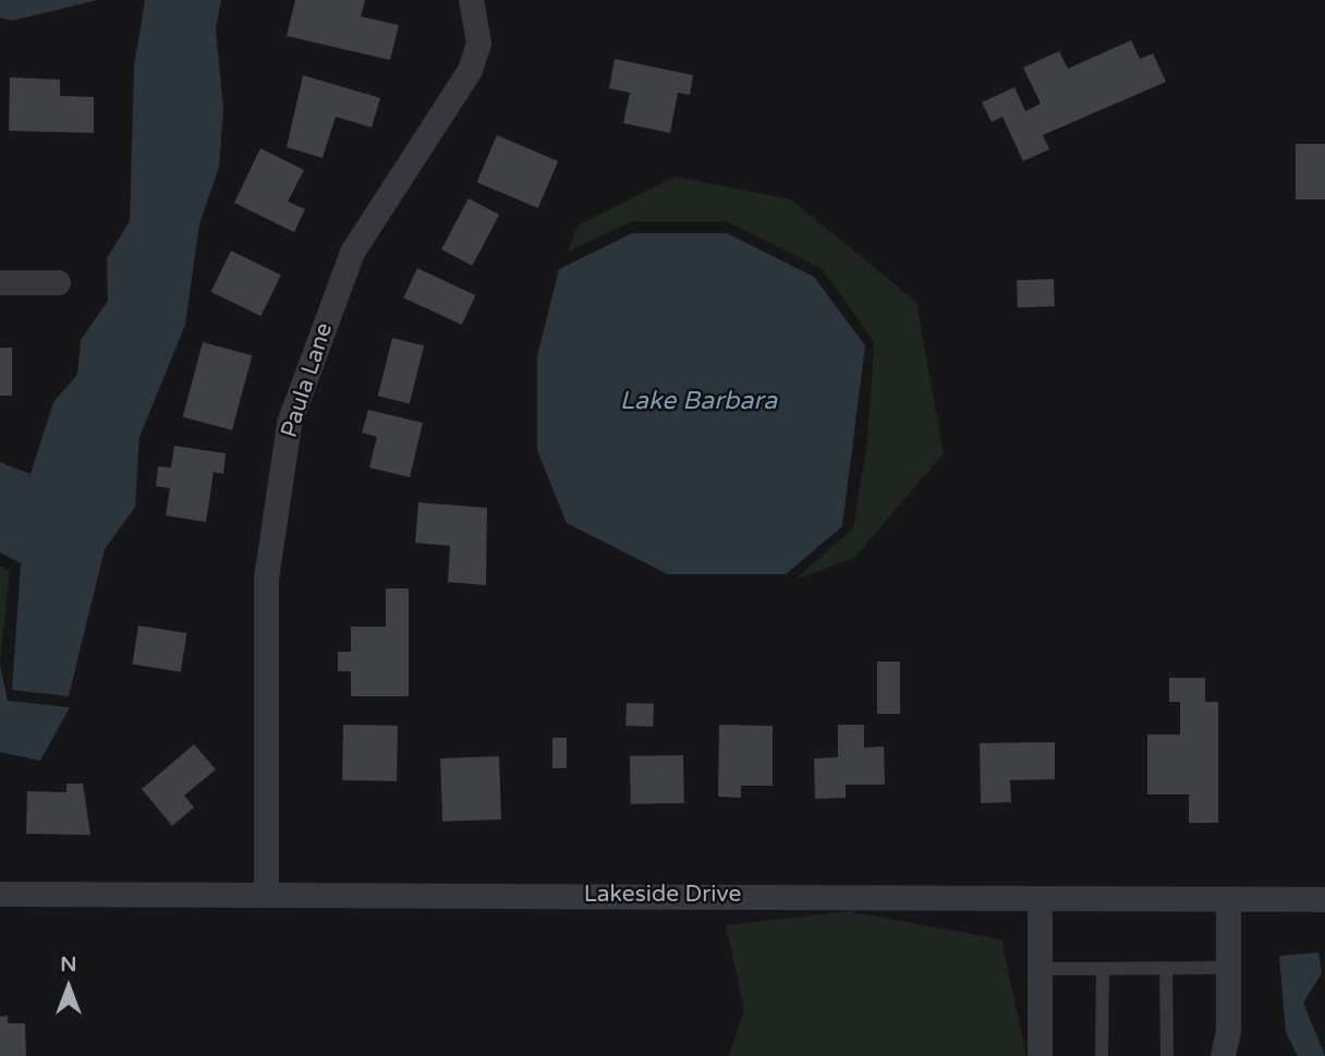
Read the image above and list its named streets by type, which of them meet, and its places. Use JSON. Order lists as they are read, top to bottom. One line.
{"streets":{"street":["Paula Lane","Lakeside Drive"]},"crossings":[["Paula Lane","Lakeside Drive"]],"water":["Lake Barbara"],"north":"top"}
